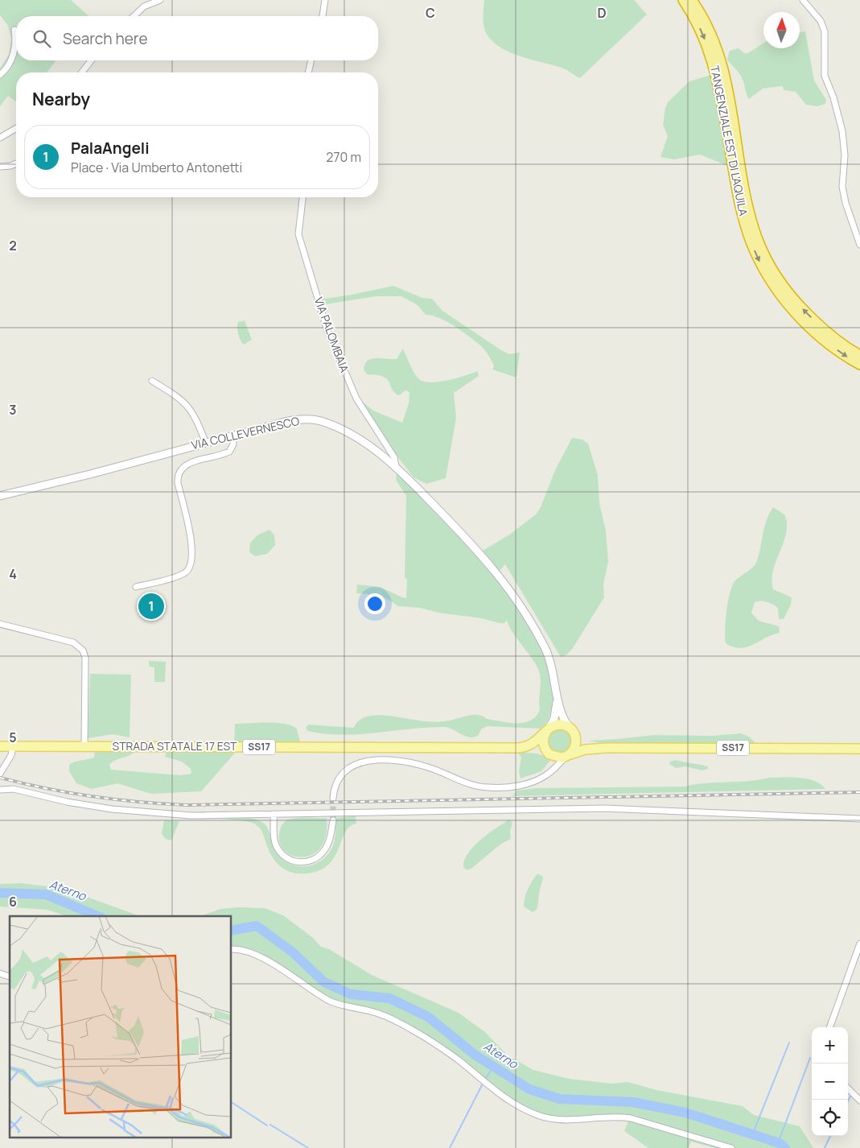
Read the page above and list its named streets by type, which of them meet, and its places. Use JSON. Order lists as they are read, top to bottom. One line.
{"streets":{"highway":["TANGENZIALE EST DI L'AQUILA"],"main road":["STRADA STATALE 17 EST","SS17"],"street":["VIA PALOMBAIA","VIA COLLEVERNESCO"]},"crossings":[["VIA PALOMBAIA","VIA COLLEVERNESCO"],["VIA COLLEVERNESCO","STRADA STATALE 17 EST"],["VIA COLLEVERNESCO","SS17"],["STRADA STATALE 17 EST","SS17"]],"water":["Aterno"],"north":"top","page":{"search":"Search here","heading":"Nearby","list":[{"mark":"1","name":"PalaAngeli","note":"Place · Via Umberto Antonetti","value":"270 m"}],"pins":"1","map_buttons":["+","−"]},"grid":{"columns":["C","D"],"rows":["2","3","4","5","6"]}}
